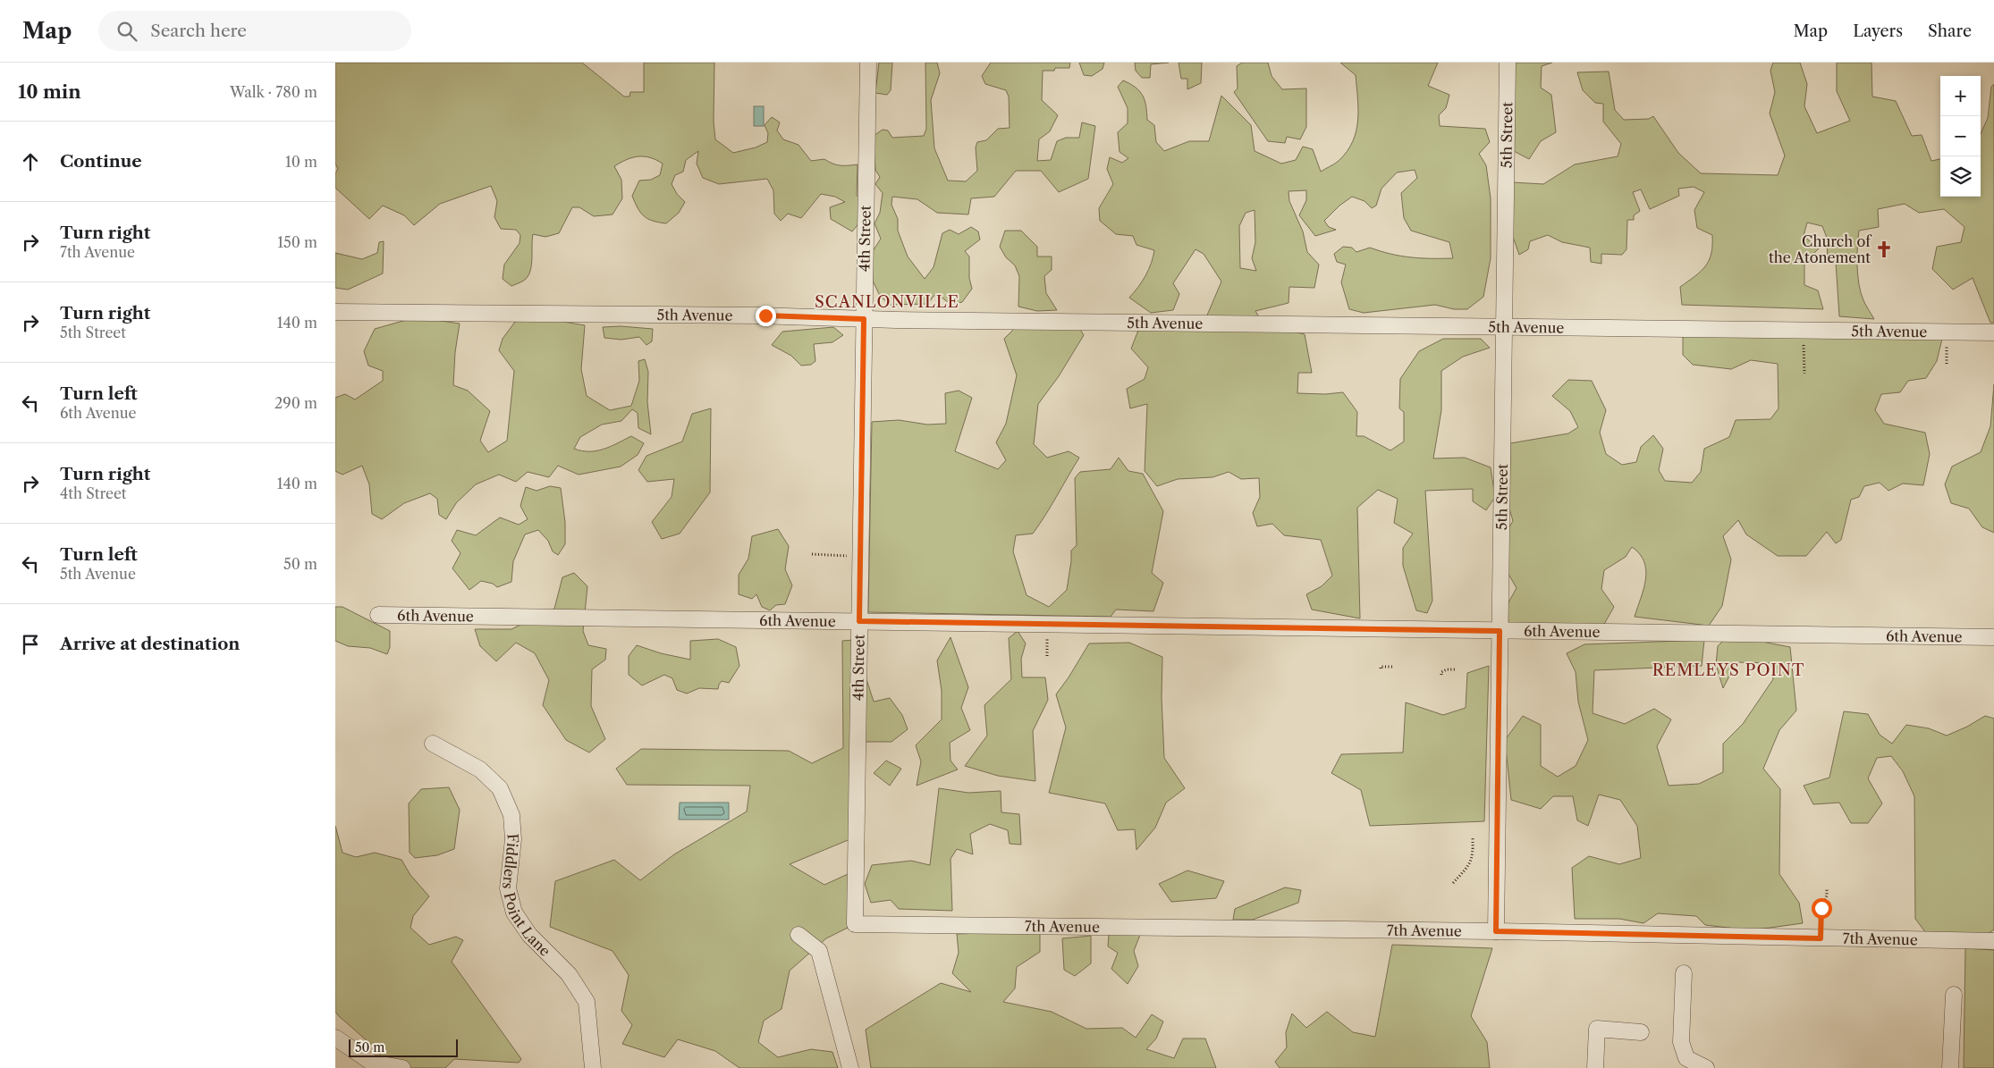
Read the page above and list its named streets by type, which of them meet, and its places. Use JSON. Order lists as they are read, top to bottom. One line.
{"streets":{"street":["5th Street","4th Street","5th Avenue","6th Avenue","Fiddlers Point Lane","7th Avenue"]},"crossings":[["5th Street","5th Avenue"],["5th Street","6th Avenue"],["5th Street","7th Avenue"],["4th Street","5th Avenue"],["4th Street","6th Avenue"],["4th Street","7th Avenue"]],"districts":["SCANLONVILLE","REMLEYS POINT"],"places":{"church":["Church of the Atonement"]},"scale_bar":"50 m","page":{"header":"Map","search":"Search here","nav":["Map","Layers","Share"],"heading":["10 min","Walk · 780 m"],"map_buttons":["+","−"],"list":[["Continue","10 m"],["Turn right","7th Avenue","150 m"],["Turn right","5th Street","140 m"],["Turn left","6th Avenue","290 m"],["Turn right","4th Street","140 m"],["Turn left","5th Avenue","50 m"],"Arrive at destination"],"scale":"50 m"}}
